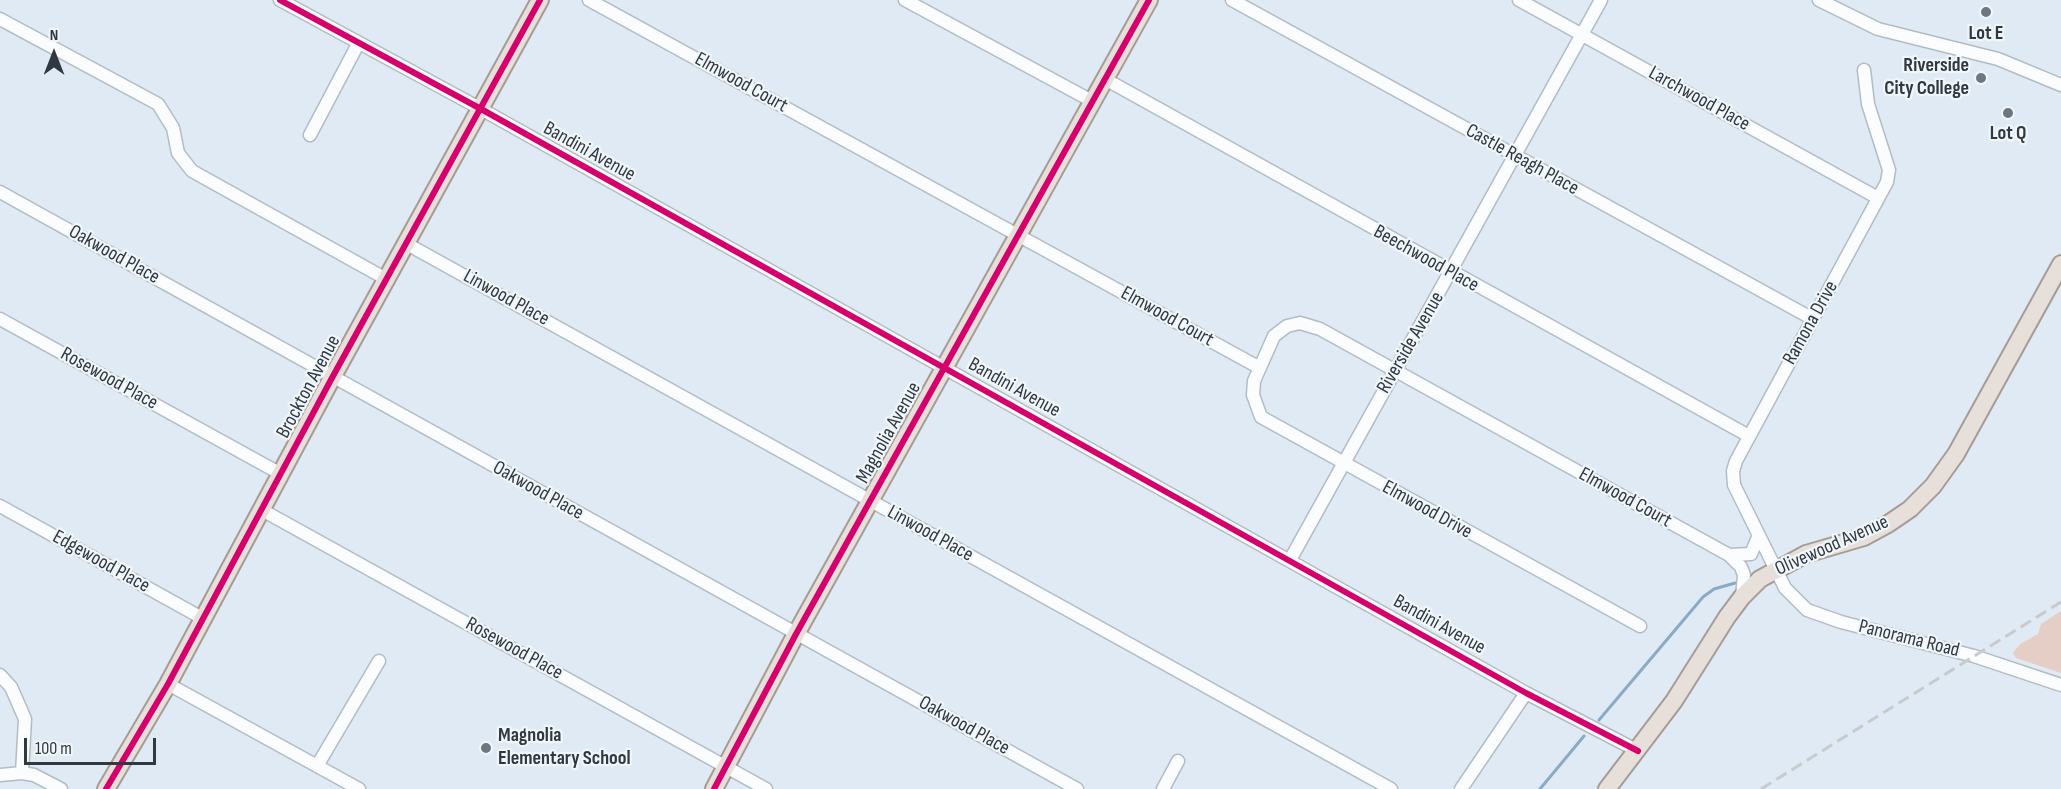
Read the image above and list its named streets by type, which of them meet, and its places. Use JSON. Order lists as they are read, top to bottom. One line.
{"streets":{"main road":["Brockton Avenue","Magnolia Avenue","Olivewood Avenue"],"street":["Elmwood Court","Larchwood Place","Bandini Avenue","Castle Reagh Place","Oakwood Place","Beechwood Place","Linwood Place","Ramona Drive","Riverside Avenue","Rosewood Place","Elmwood Drive","Edgewood Place","Panorama Road"]},"crossings":[["Elmwood Court","Riverside Avenue"],["Elmwood Court","Magnolia Avenue"],["Elmwood Court","Elmwood Drive"],["Larchwood Place","Ramona Drive"],["Larchwood Place","Riverside Avenue"],["Bandini Avenue","Riverside Avenue"],["Bandini Avenue","Brockton Avenue"],["Bandini Avenue","Magnolia Avenue"],["Bandini Avenue","Olivewood Avenue"],["Castle Reagh Place","Ramona Drive"],["Castle Reagh Place","Riverside Avenue"],["Oakwood Place","Brockton Avenue"],["Oakwood Place","Magnolia Avenue"],["Beechwood Place","Ramona Drive"],["Beechwood Place","Riverside Avenue"],["Beechwood Place","Magnolia Avenue"],["Linwood Place","Brockton Avenue"],["Linwood Place","Magnolia Avenue"],["Ramona Drive","Olivewood Avenue"],["Ramona Drive","Panorama Road"],["Riverside Avenue","Elmwood Drive"],["Rosewood Place","Brockton Avenue"],["Rosewood Place","Magnolia Avenue"],["Brockton Avenue","Edgewood Place"],["Olivewood Avenue","Panorama Road"]],"places":["Lot E","Riverside City College","Lot Q","Magnolia Elementary School"],"scale_bar":"100 m","north":"top"}
